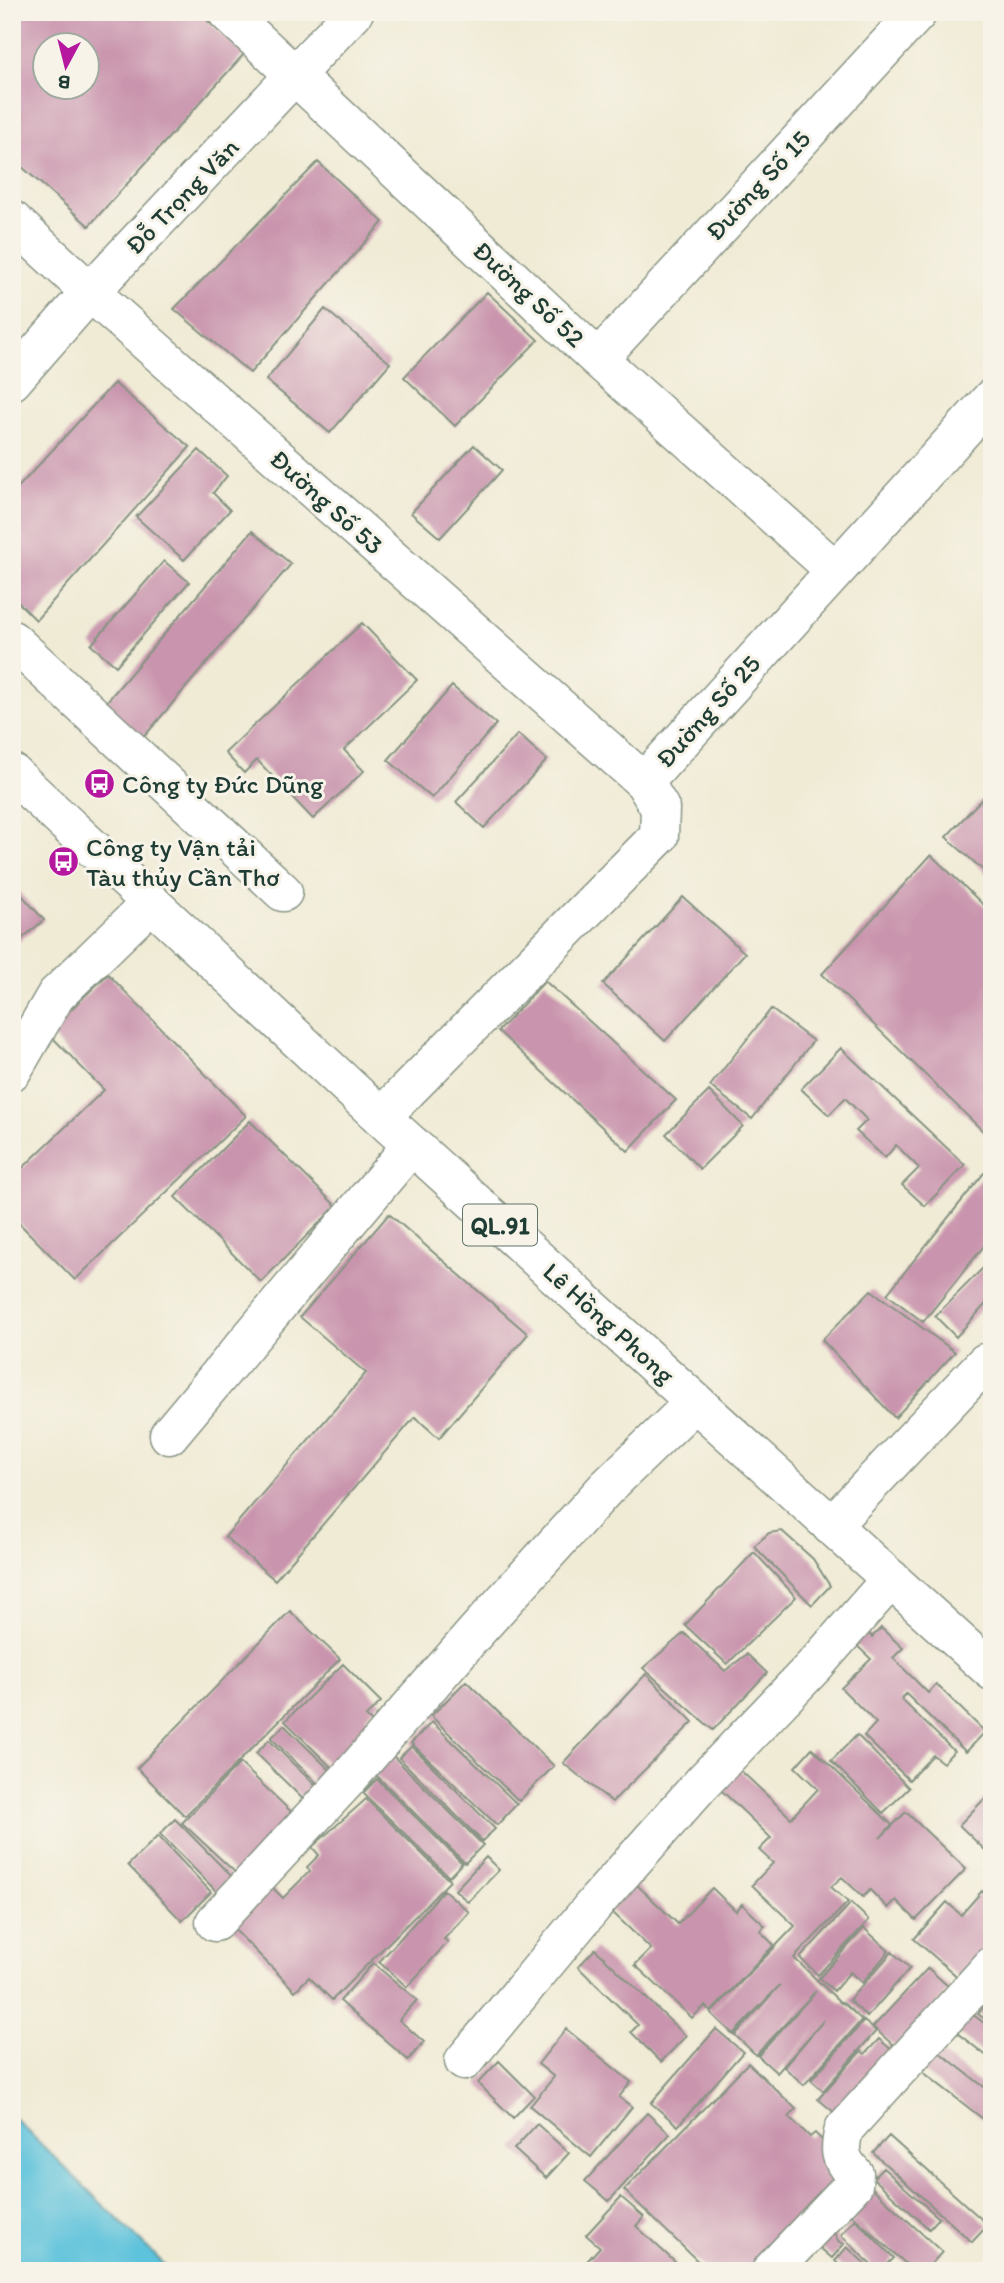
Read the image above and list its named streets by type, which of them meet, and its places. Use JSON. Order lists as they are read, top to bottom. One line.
{"streets":{"main road":["Đường Số 15","Đỗ Trọng Văn","Đường Số 52","Đường Số 53","Đường Số 25","QL.91","Lê Hồng Phong"]},"crossings":[["Đường Số 15","Đường Số 52"],["Đỗ Trọng Văn","Đường Số 52"],["Đỗ Trọng Văn","Đường Số 53"],["Đường Số 52","Đường Số 25"],["Đường Số 53","Đường Số 25"],["Đường Số 25","Lê Hồng Phong"]],"places":{"bus stop":["Công ty Đức Dũng","Công ty Vận tải Tàu thủy Cần Thơ"]},"north":"bottom"}
